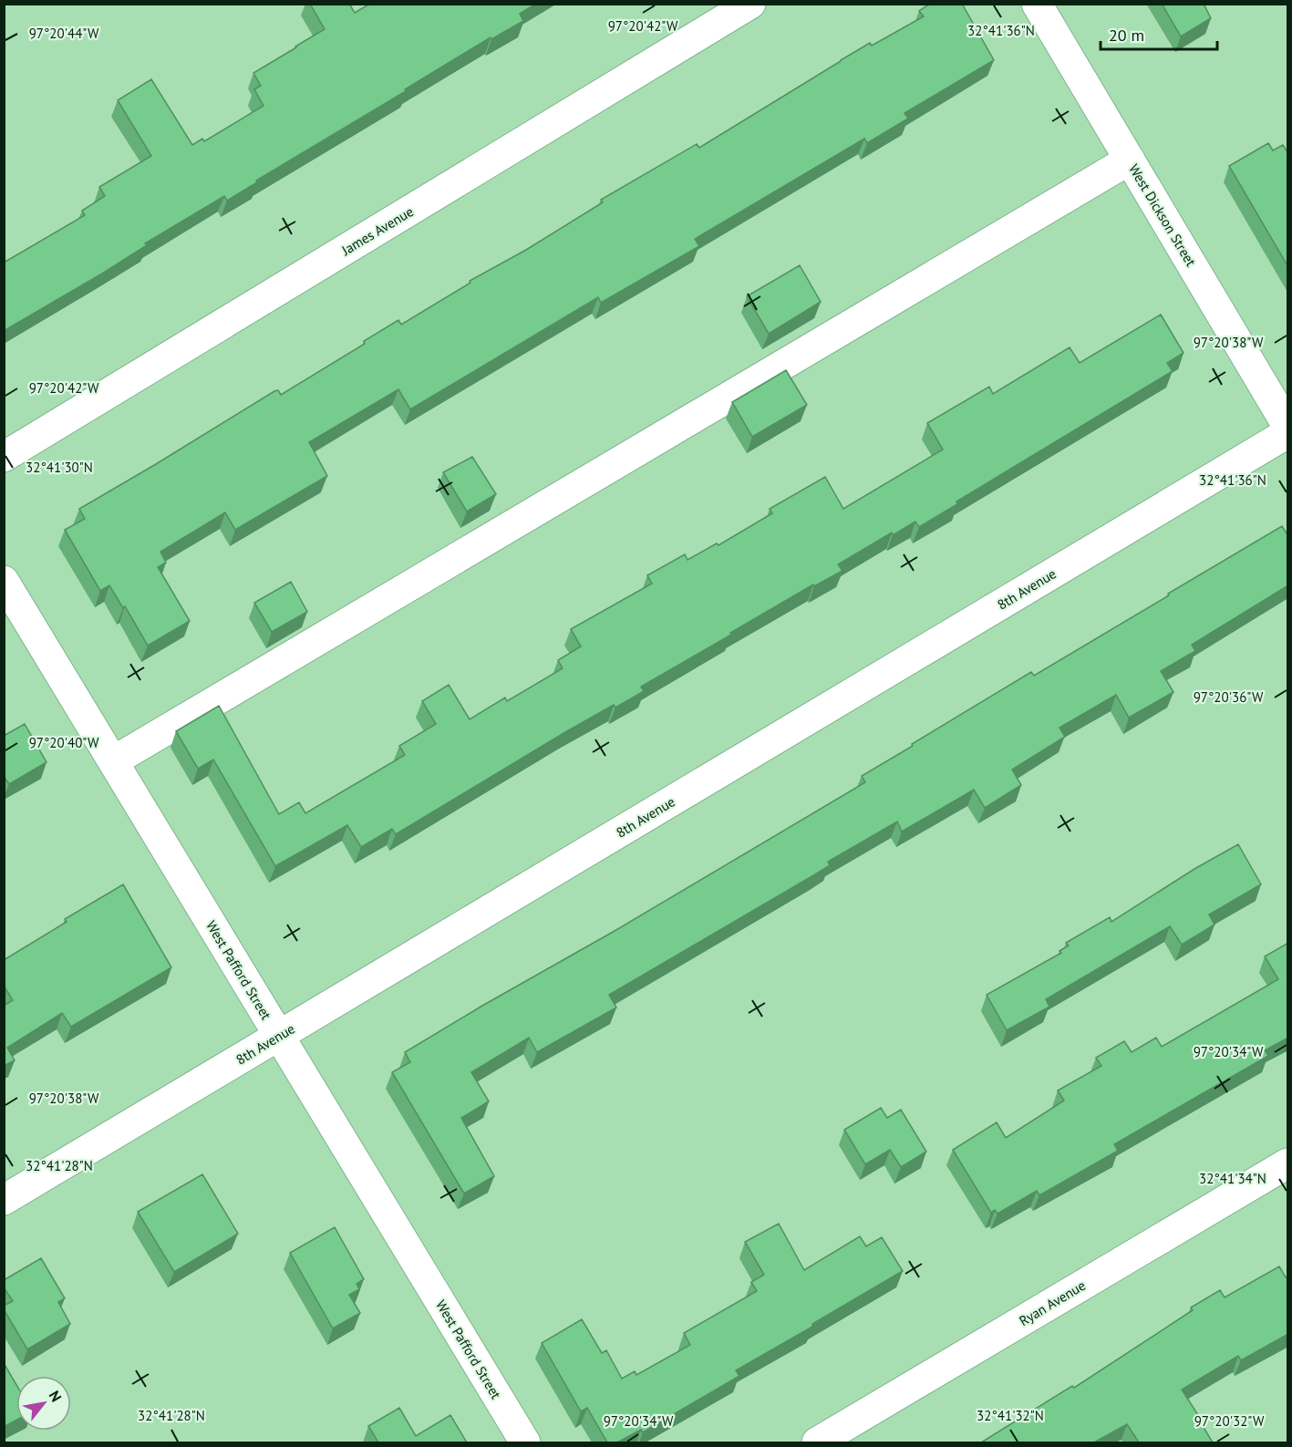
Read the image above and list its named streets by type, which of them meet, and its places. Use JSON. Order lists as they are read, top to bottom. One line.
{"streets":{"street":["West Dickson Street","James Avenue","8th Avenue","West Pafford Street","Ryan Avenue"]},"crossings":[["8th Avenue","West Pafford Street"]],"scale_bar":"20 m","north":"top right","coordinates":["97°20'42\"W","32°41'36\"N","97°20'44\"W","97°20'38\"W","32°41'30\"N","97°20'36\"W","97°20'40\"W","97°20'34\"W","32°41'28\"N","32°41'34\"N","32°41'32\"N","97°20'32\"W"]}
